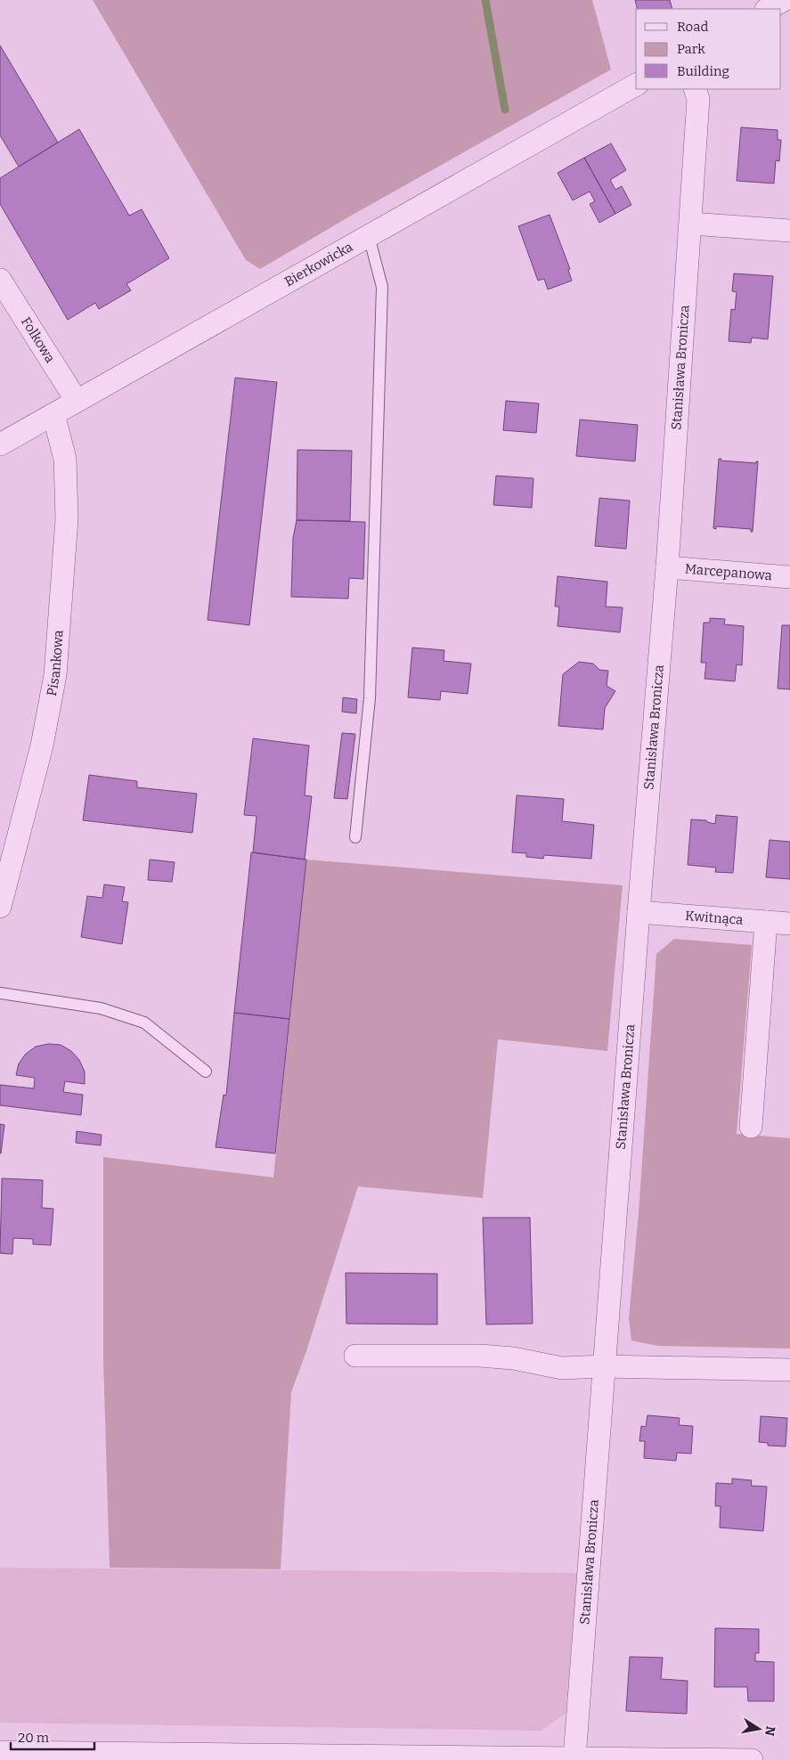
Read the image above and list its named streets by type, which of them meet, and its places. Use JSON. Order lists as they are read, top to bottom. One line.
{"streets":{"street":["Bierkowicka","Folkowa","Stanisława Bronicza","Marcepanowa","Pisankowa","Kwitnąca"]},"crossings":[["Bierkowicka","Folkowa"],["Bierkowicka","Pisankowa"],["Stanisława Bronicza","Marcepanowa"],["Stanisława Bronicza","Kwitnąca"]],"legend":["Road","Park","Building"],"scale_bar":"20 m","north":"right"}
